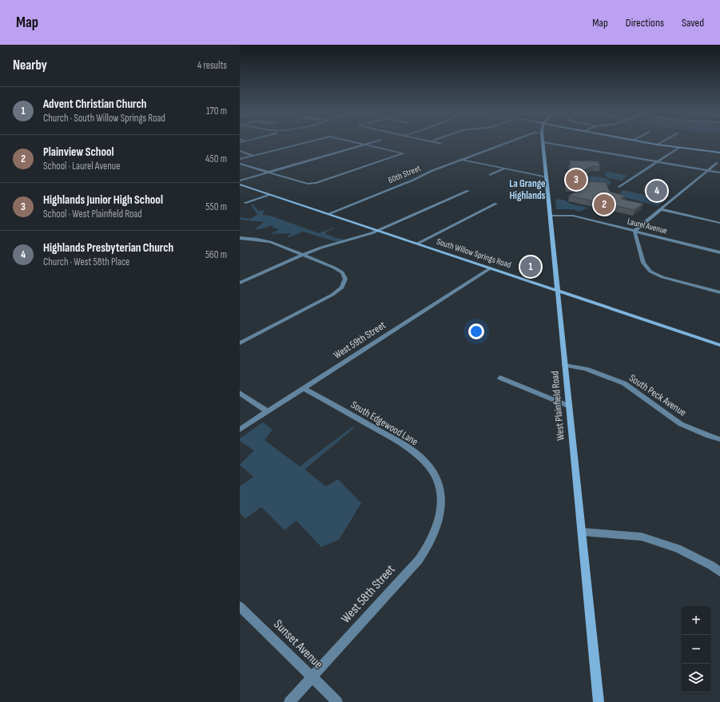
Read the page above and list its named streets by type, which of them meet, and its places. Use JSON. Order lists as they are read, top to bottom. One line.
{"streets":{"main road":["South Willow Springs Road","West Plainfield Road"],"street":["60th Street","Laurel Avenue","West 59th Street","South Peck Avenue","South Edgewood Lane","West 58th Street","Sunset Avenue"]},"crossings":[["60th Street","South Willow Springs Road"],["Laurel Avenue","West Plainfield Road"],["South Willow Springs Road","West 59th Street"],["South Willow Springs Road","West Plainfield Road"],["West 59th Street","South Edgewood Lane"],["South Peck Avenue","West Plainfield Road"],["South Edgewood Lane","West 58th Street"],["West 58th Street","Sunset Avenue"]],"districts":["La Grange Highlands"],"page":{"header":"Map","nav":["Map","Directions","Saved"],"heading":["Nearby","4 results"],"list":[{"mark":"1","name":"Advent Christian Church","note":"Church · South Willow Springs Road","value":"170 m"},{"mark":"2","name":"Plainview School","note":"School · Laurel Avenue","value":"450 m"},{"mark":"3","name":"Highlands Junior High School","note":"School · West Plainfield Road","value":"550 m"},{"mark":"4","name":"Highlands Presbyterian Church","note":"Church · West 58th Place","value":"560 m"}],"pins":["3","4","2","1"],"map_buttons":["+","−"]}}
